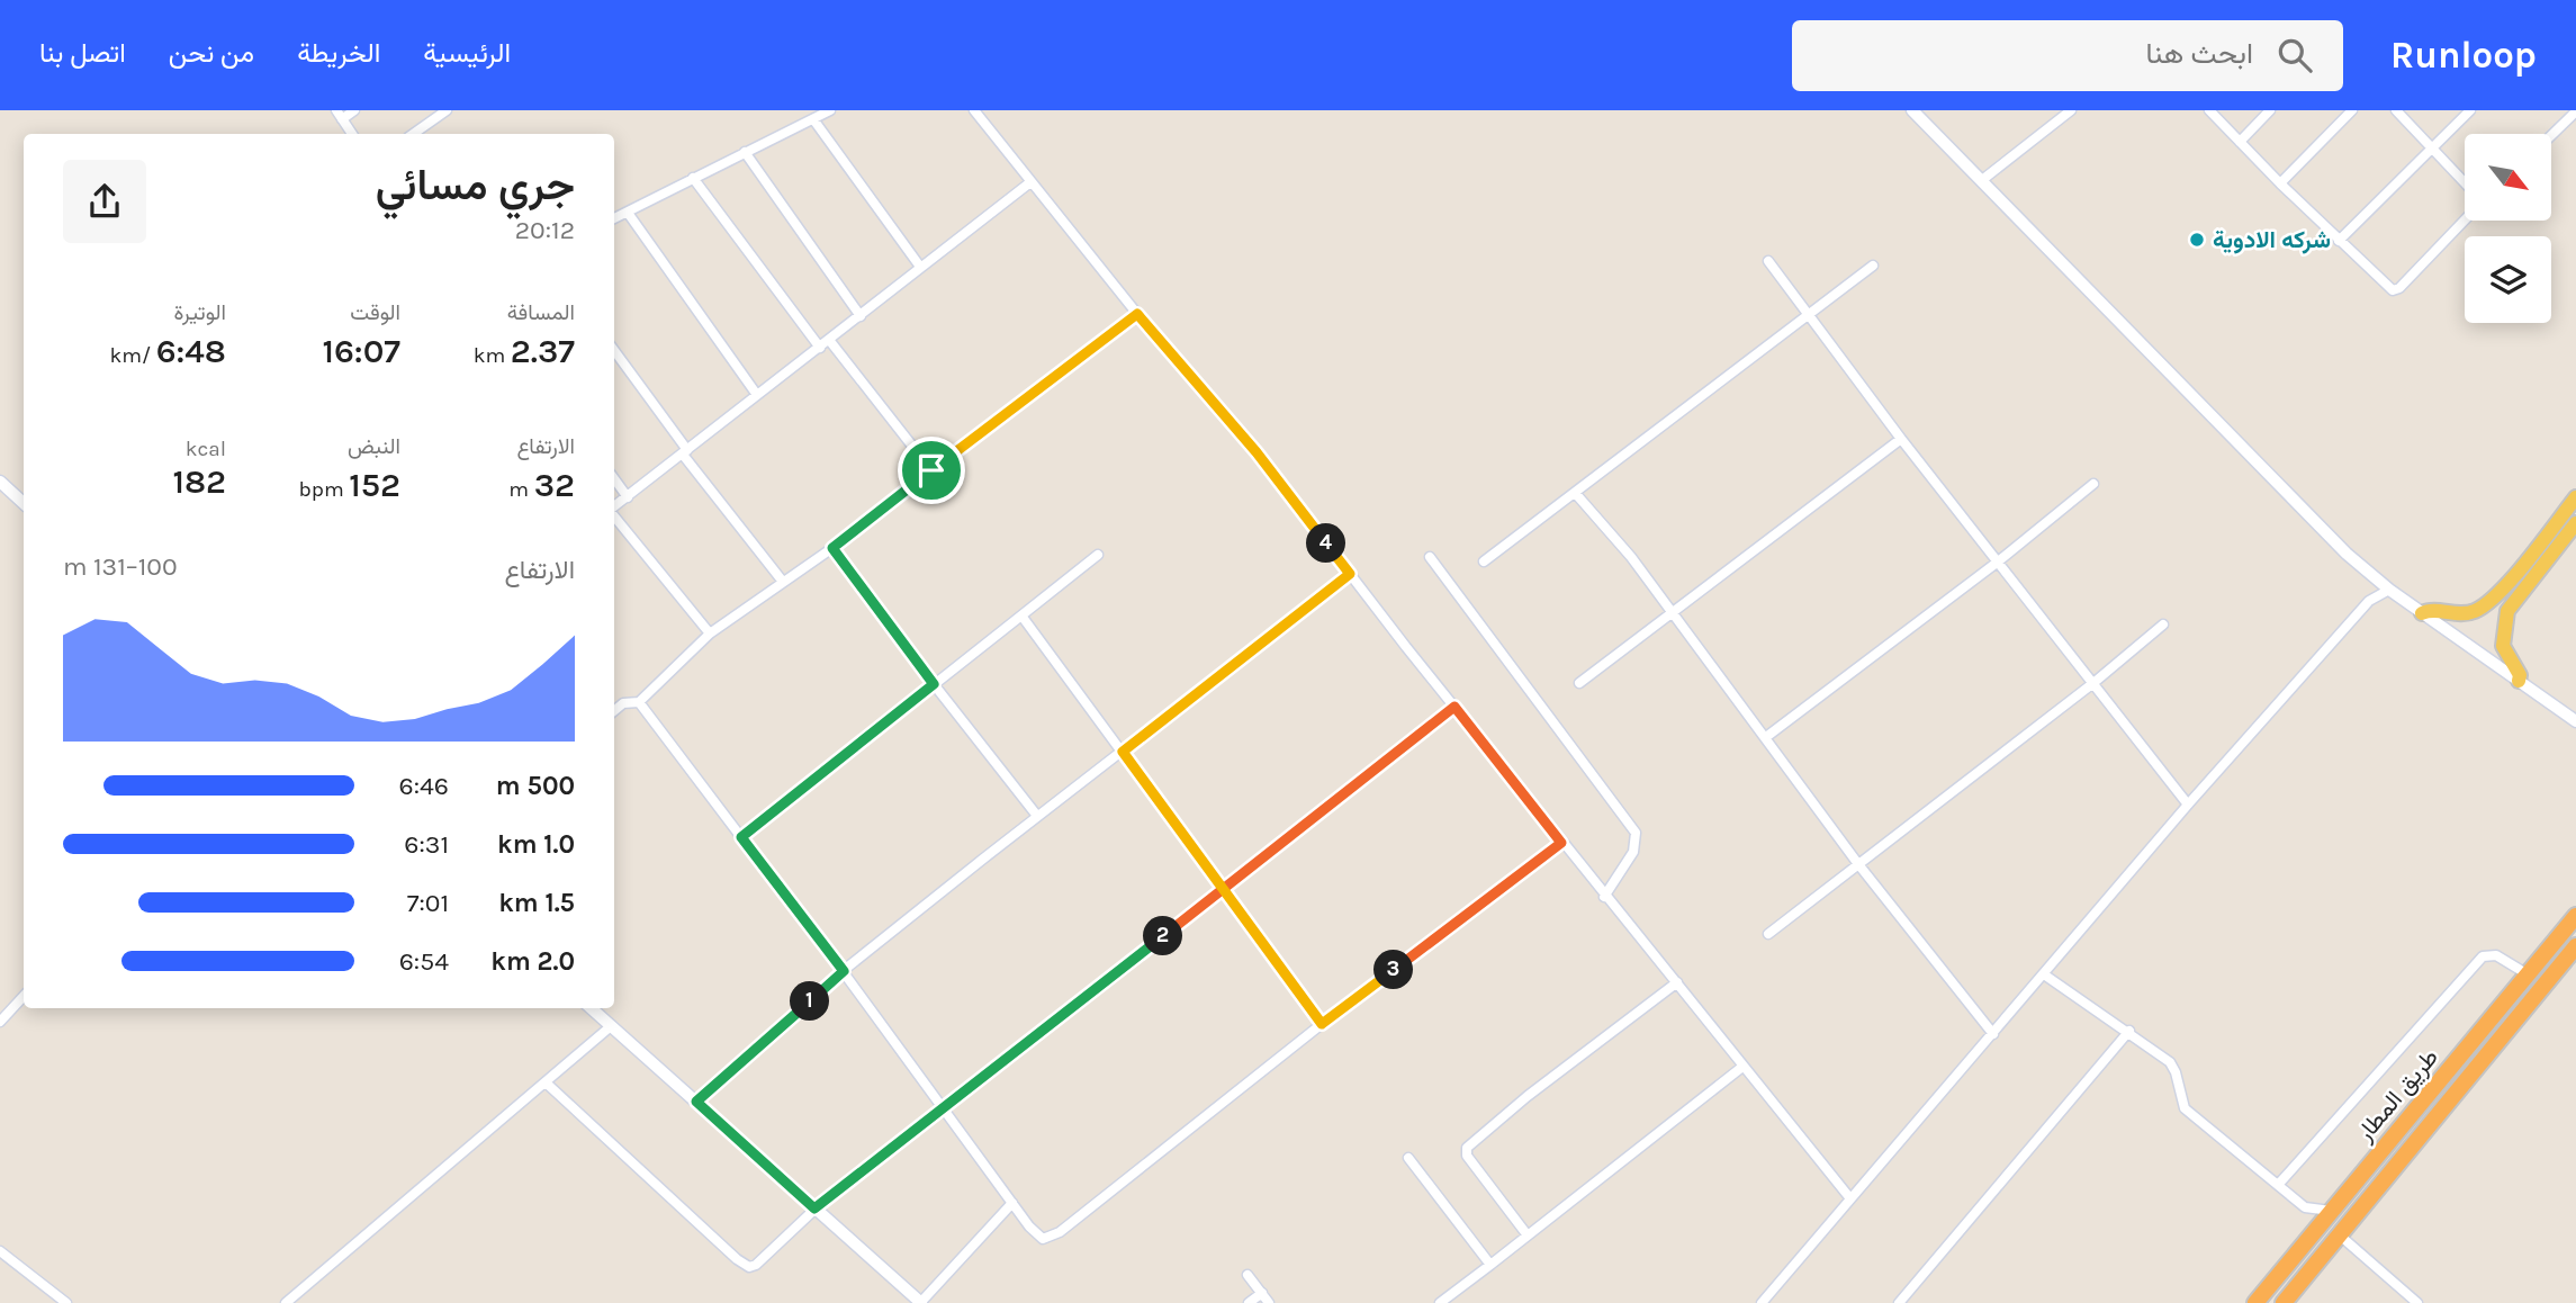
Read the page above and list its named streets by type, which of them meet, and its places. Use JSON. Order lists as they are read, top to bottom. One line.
{"streets":{"highway":["طريق المطار"]},"places":["شركه الادوية"],"north":"bottom right","page":{"header":"Runloop","search":"ابحث هنا","nav":["الرئيسية","الخريطة","من نحن","اتصل بنا"],"heading":["جري مسائي","20:12"],"stats":[["المسافة","2.37 km"],["الوقت","16:07"],["الوتيرة","6:48 /km"],["الارتفاع","32 m"],["النبض","152 bpm"],["kcal","182"]],"pins":["4","2","3","1"],"chart":["الارتفاع","100–131 m"],"list":[{"name":"500 m","note":"6:46"},{"name":"1.0 km","note":"6:31"},{"name":"1.5 km","note":"7:01"},{"name":"2.0 km","note":"6:54"}]}}
